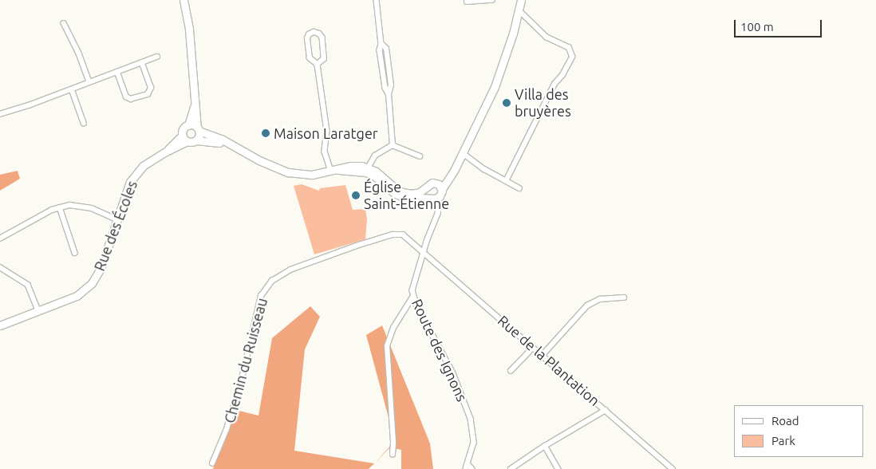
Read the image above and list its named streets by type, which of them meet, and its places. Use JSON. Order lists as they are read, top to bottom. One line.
{"streets":{"street":["Rue des Écoles","Route des Ignons","Chemin du Ruisseau","Rue de la Plantation"]},"crossings":[["Route des Ignons","Chemin du Ruisseau"],["Route des Ignons","Rue de la Plantation"],["Chemin du Ruisseau","Rue de la Plantation"]],"places":["Villa des bruyères","Maison Laratger","Église Saint-Étienne"],"legend":["Road","Park"],"scale_bar":"100 m"}
